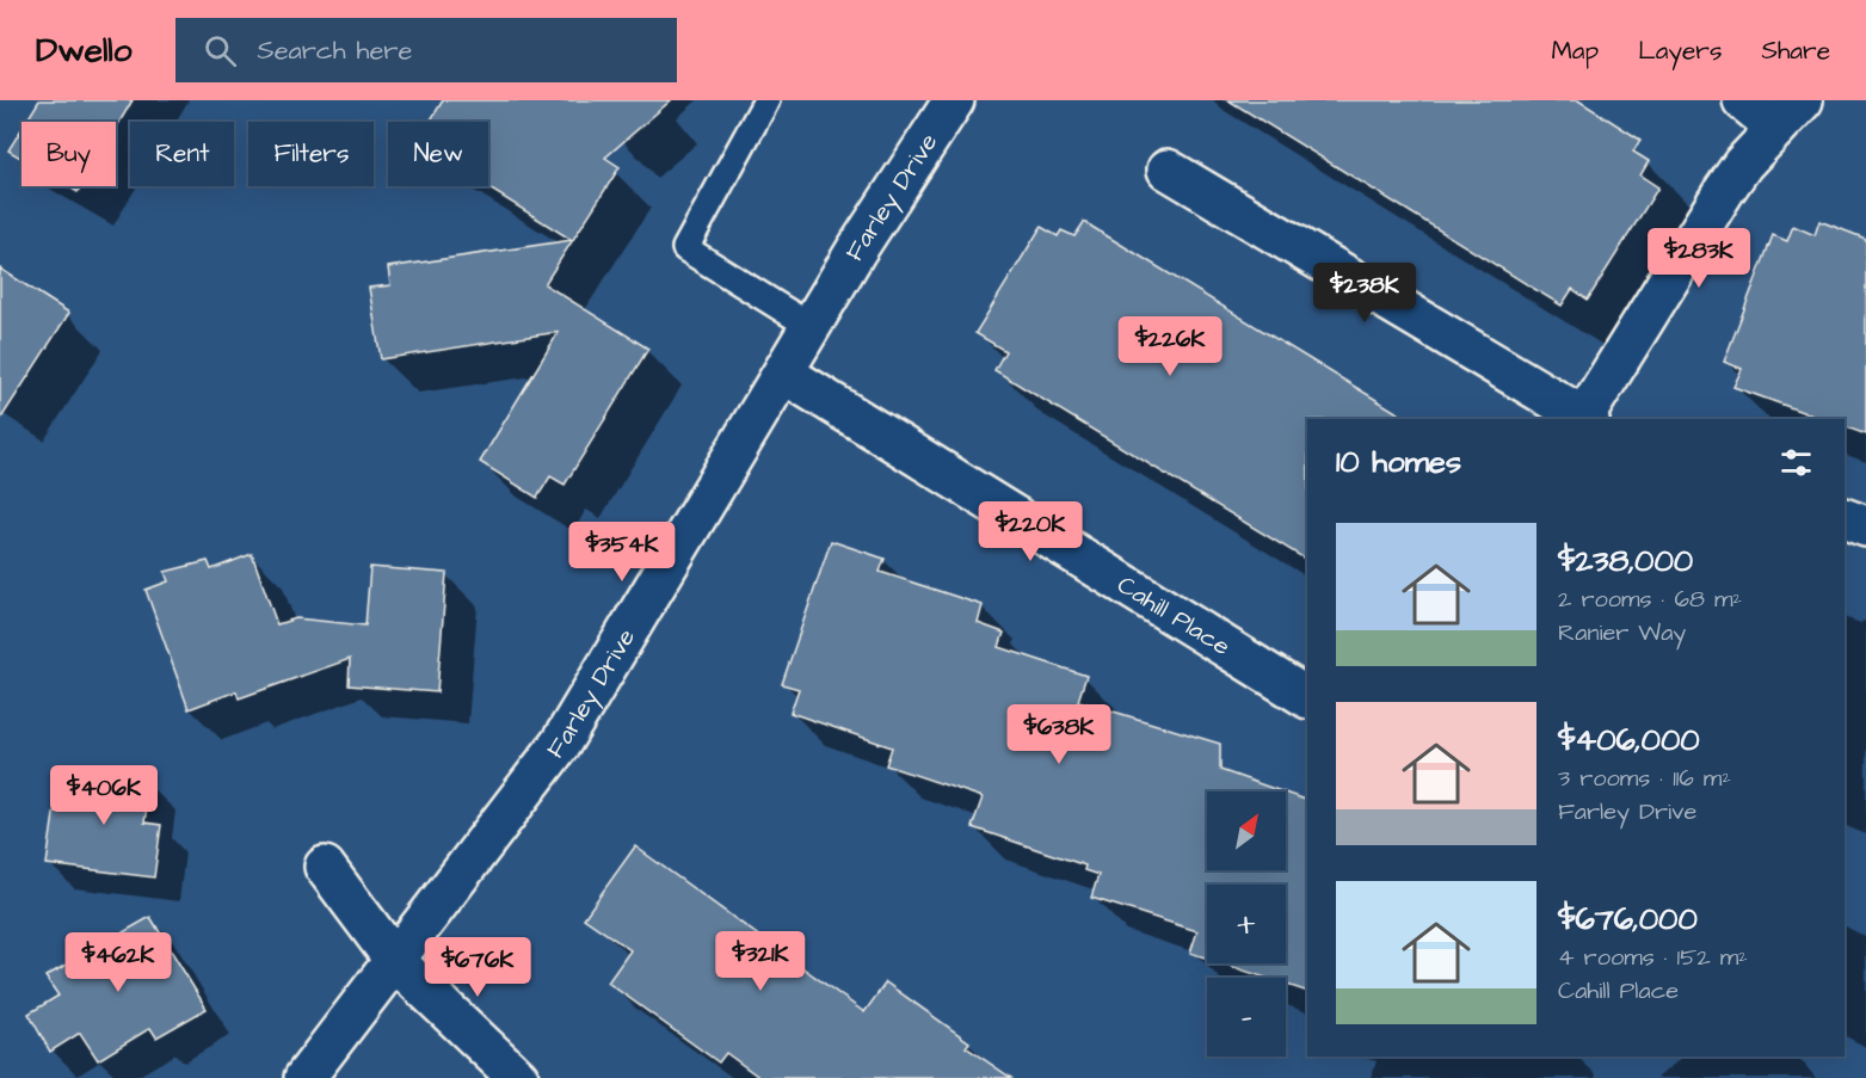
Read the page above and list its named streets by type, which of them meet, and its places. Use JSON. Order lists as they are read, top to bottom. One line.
{"streets":{"street":["Farley Drive","Cahill Place"]},"crossings":[["Farley Drive","Cahill Place"]],"north":"top right","page":{"header":"Dwello","search":"Search here","nav":["Map","Layers","Share"],"chip":["Buy","Rent","Filters","New"],"price":["$283K","$238K","$226K","$220K","$354K","$638K","$406K","$321K","$462K","$676K"],"heading":"10 homes","list":[{"name":"$238,000","note":"2 rooms · 68 m² · Ranier Way"},{"name":"$406,000","note":"3 rooms · 116 m² · Farley Drive"},{"name":"$676,000","note":"4 rooms · 152 m² · Cahill Place"}],"map_buttons":["+","−"]}}
